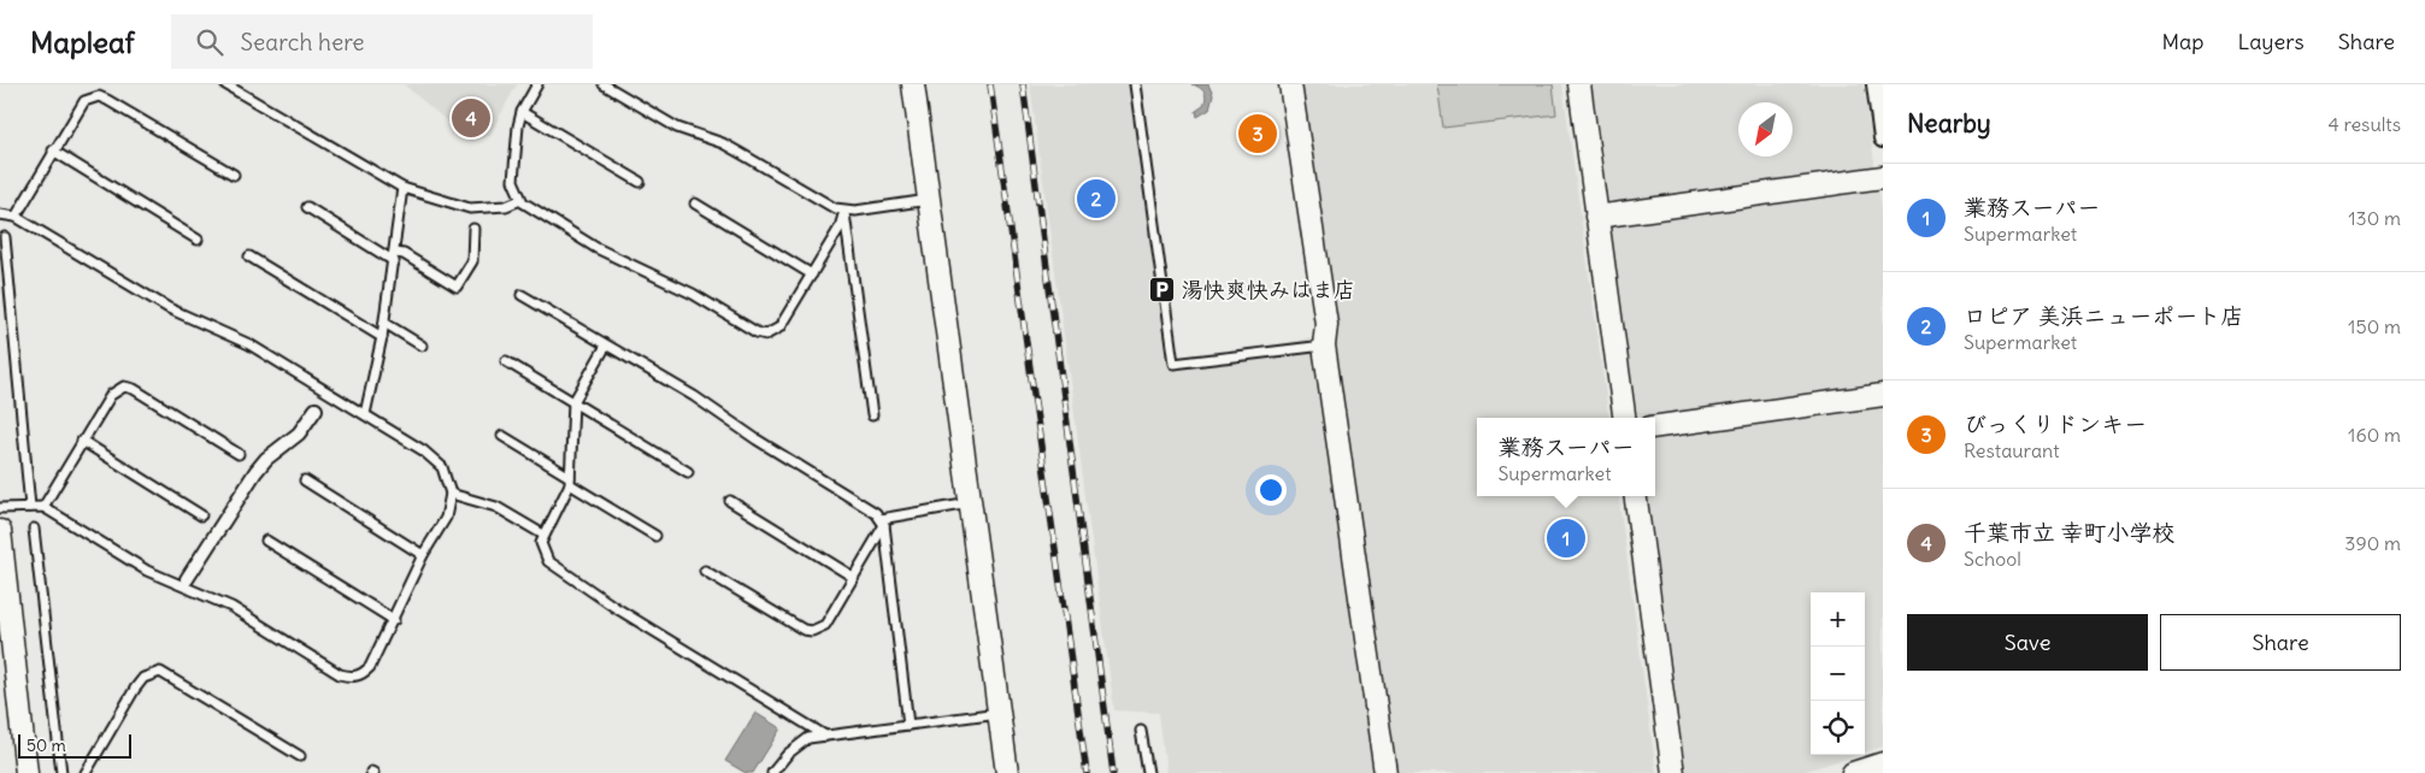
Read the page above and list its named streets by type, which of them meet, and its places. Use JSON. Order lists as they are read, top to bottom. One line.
{"places":{"parking":["湯快爽快みはま店"]},"scale_bar":"50 m","north":"bottom left","page":{"header":"Mapleaf","search":"Search here","nav":["Map","Layers","Share"],"heading":["Nearby","4 results"],"pins":["4","3","2","1"],"list":[{"mark":"1","name":"業務スーパー","note":"Supermarket","value":"130 m"},{"mark":"2","name":"ロピア 美浜ニューポート店","note":"Supermarket","value":"150 m"},{"mark":"3","name":"びっくりドンキー","note":"Restaurant","value":"160 m"},{"mark":"4","name":"千葉市立 幸町小学校","note":"School","value":"390 m"}],"popup":["業務スーパー","Supermarket"],"map_buttons":["+","−"],"buttons":["Save","Share"],"scale":"50 m"}}
